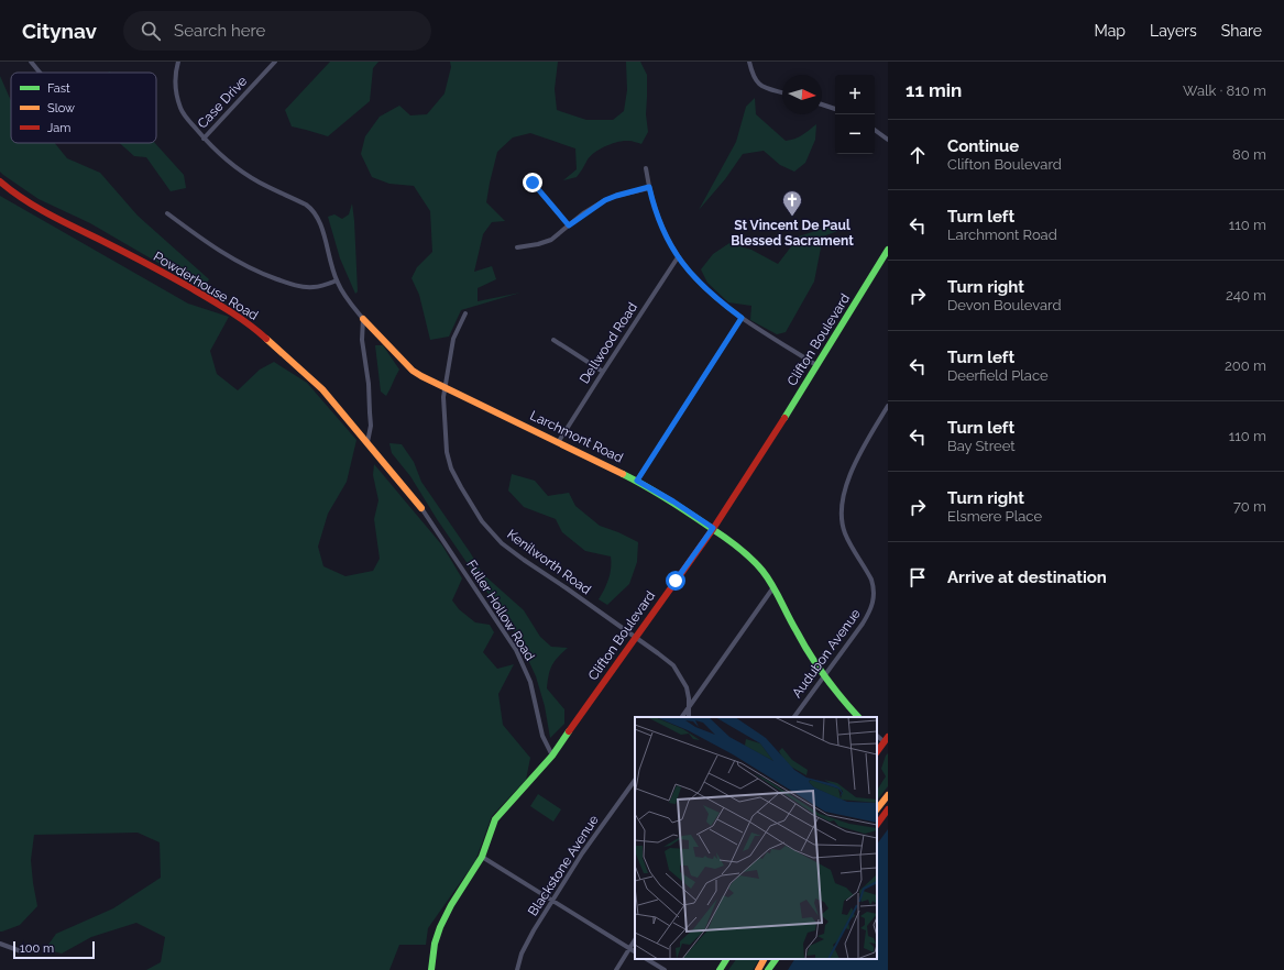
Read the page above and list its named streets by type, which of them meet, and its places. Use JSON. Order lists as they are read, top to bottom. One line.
{"streets":{"street":["Case Drive","Powderhouse Road","Clifton Boulevard","Dellwood Road","Larchmont Road","Kenilworth Road","Fuller Hollow Road","Audubon Avenue","Blackstone Avenue"]},"crossings":[["Powderhouse Road","Fuller Hollow Road"],["Clifton Boulevard","Larchmont Road"],["Clifton Boulevard","Kenilworth Road"],["Clifton Boulevard","Fuller Hollow Road"],["Dellwood Road","Larchmont Road"],["Larchmont Road","Kenilworth Road"],["Larchmont Road","Audubon Avenue"]],"places":{"church":["St Vincent De Paul Blessed Sacrament"]},"legend":["Fast","Slow","Jam"],"scale_bar":"100 m","north":"right","page":{"header":"Citynav","search":"Search here","nav":["Map","Layers","Share"],"heading":["11 min","Walk · 810 m"],"map_buttons":["+","−"],"list":[["Continue","Clifton Boulevard","80 m"],["Turn left","Larchmont Road","110 m"],["Turn right","Devon Boulevard","240 m"],["Turn left","Deerfield Place","200 m"],["Turn left","Bay Street","110 m"],["Turn right","Elsmere Place","70 m"],"Arrive at destination"],"scale":"100 m"}}
